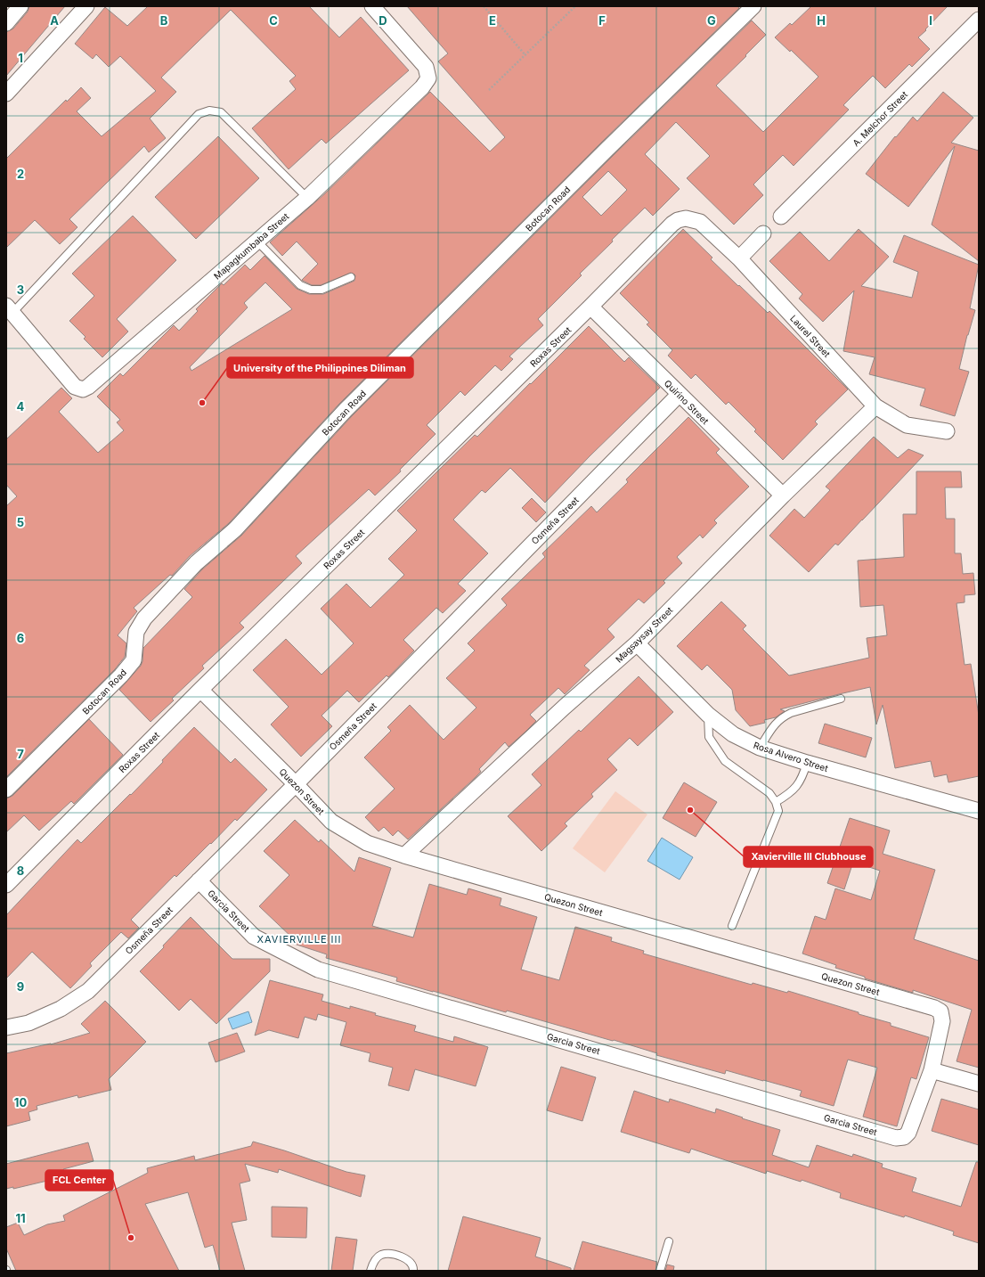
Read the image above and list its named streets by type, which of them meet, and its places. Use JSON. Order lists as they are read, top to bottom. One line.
{"streets":{"street":["A. Melchor Street","Botocan Road","Mapagkumbaba Street","Laurel Street","Roxas Street","Quirino Street","Osmeña Street","Magsaysay Street","Rosa Alvero Street","Quezon Street","Garcia Street"]},"crossings":[["Laurel Street","Roxas Street"],["Laurel Street","Magsaysay Street"],["Roxas Street","Quirino Street"],["Roxas Street","Quezon Street"],["Quirino Street","Osmeña Street"],["Quirino Street","Magsaysay Street"],["Osmeña Street","Quezon Street"],["Osmeña Street","Garcia Street"],["Magsaysay Street","Rosa Alvero Street"],["Magsaysay Street","Quezon Street"],["Quezon Street","Garcia Street"]],"districts":["XAVIERVILLE III"],"places":["University of the Philippines Diliman","Xavierville III Clubhouse","FCL Center"],"grid":{"columns":["A","B","C","D","E","F","G","H","I"],"rows":["1","2","3","4","5","6","7","8","9","10","11"]}}
